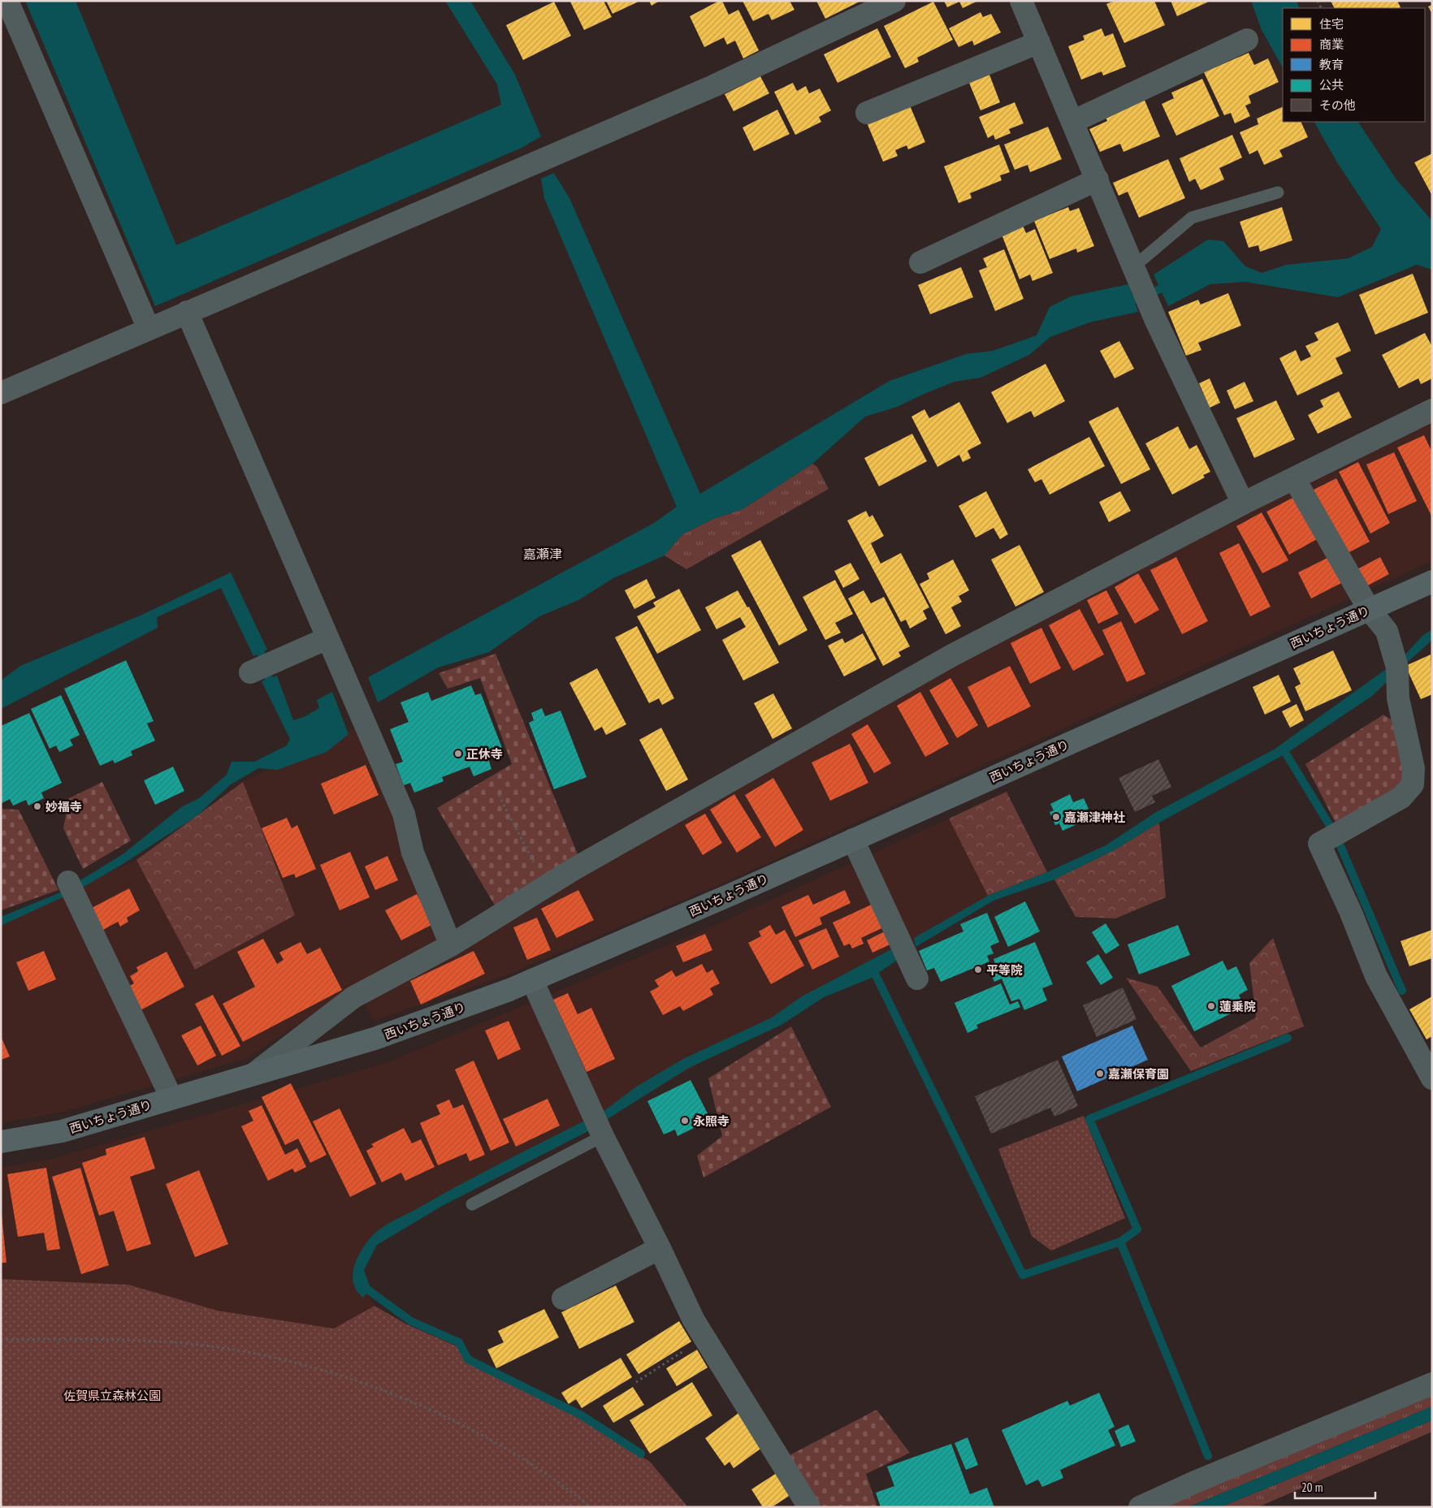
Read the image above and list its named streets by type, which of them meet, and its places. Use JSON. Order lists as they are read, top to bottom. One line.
{"streets":{"highway":["西いちょう通り"]},"districts":["嘉瀬津"],"parks":["佐賀県立森林公園"],"places":["正休寺","妙福寺","嘉瀬津神社","平等院","蓮乗院","嘉瀬保育園","永照寺"],"legend":["住宅","商業","教育","公共","その他"],"scale_bar":"20 m"}
